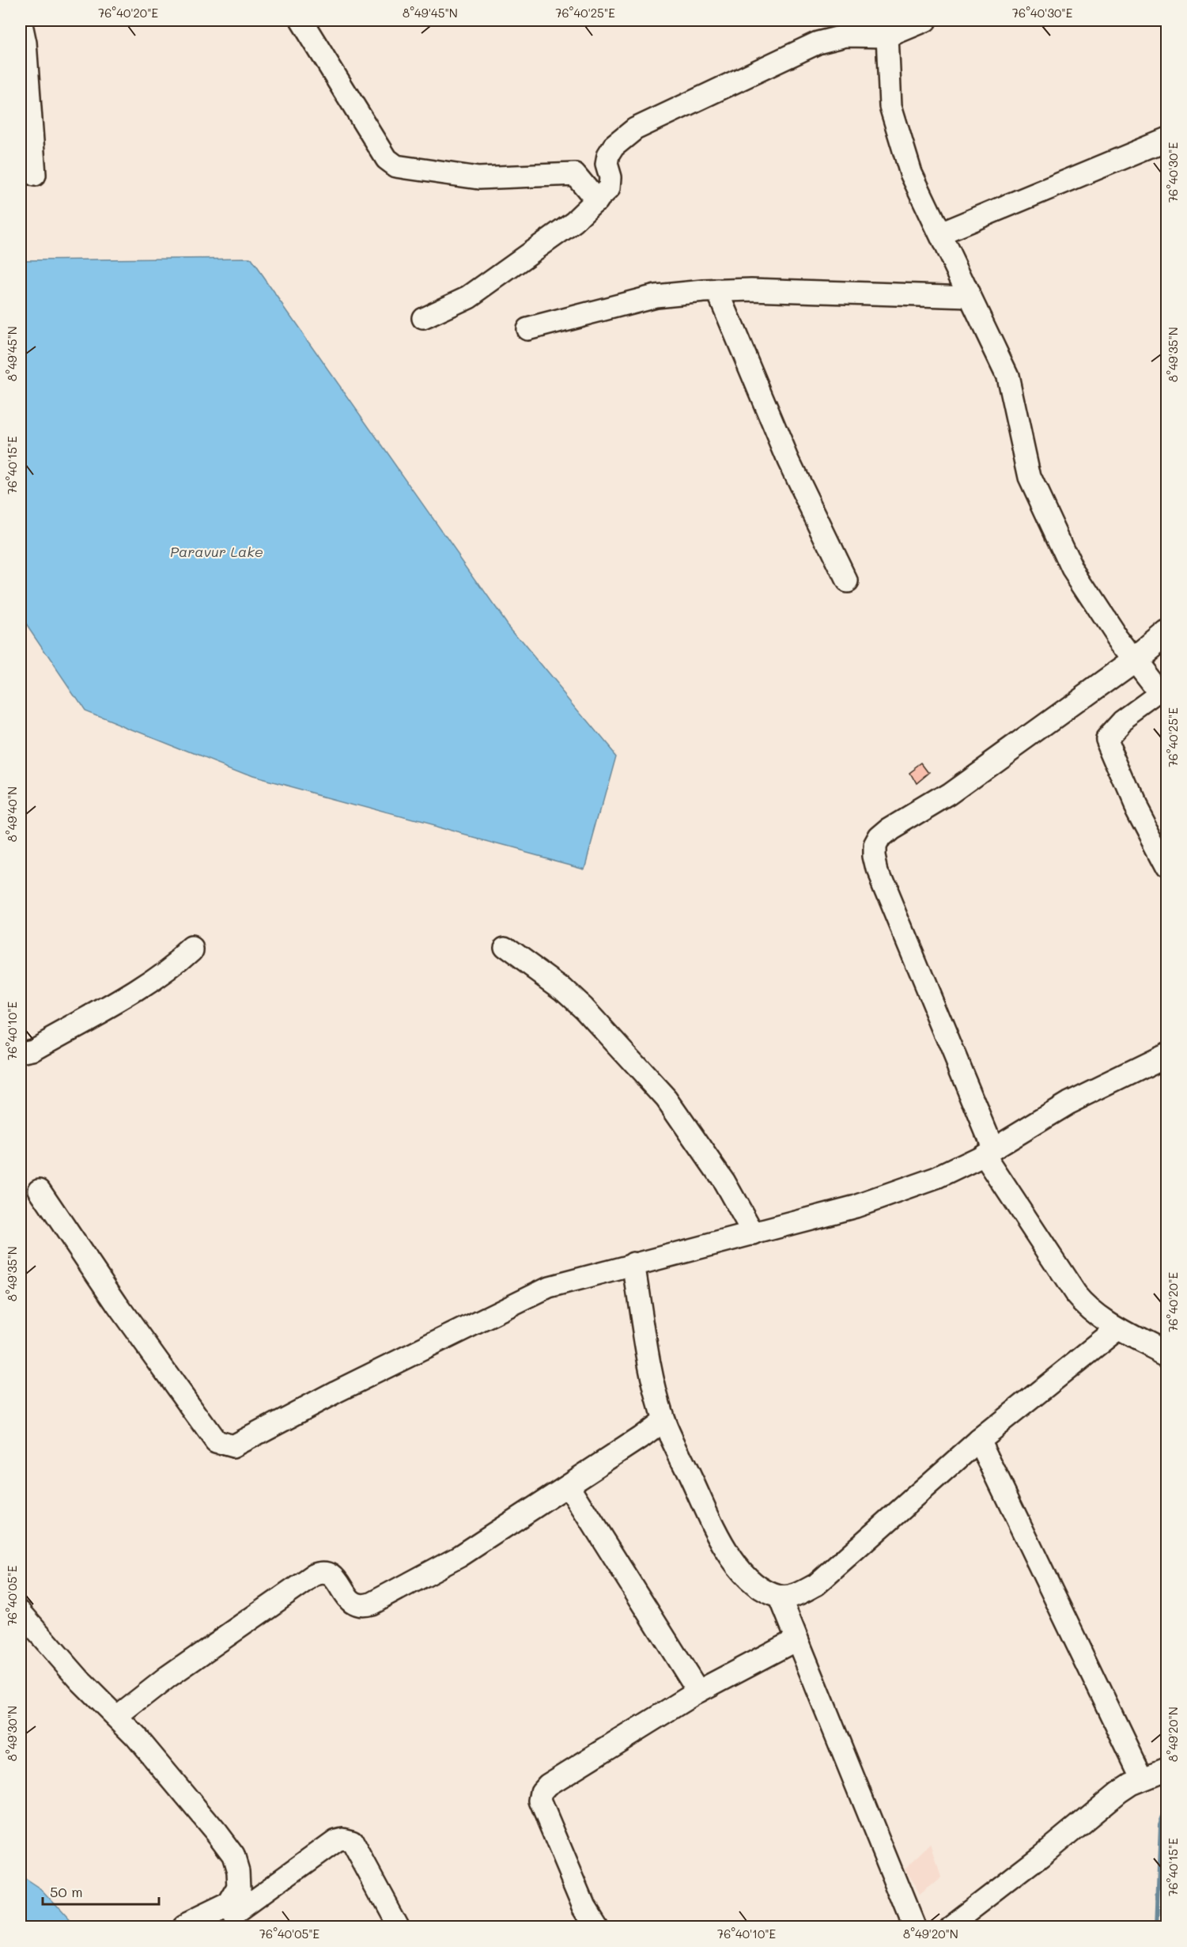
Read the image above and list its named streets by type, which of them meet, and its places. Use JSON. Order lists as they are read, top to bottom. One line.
{"water":["Paravur Lake"],"scale_bar":"50 m","coordinates":["76°40'20\"E","8°49'45\"N","76°40'25\"E","76°40'30\"E","8°49'35\"N","76°40'15\"E","8°49'40\"N","76°40'10\"E","76°40'05\"E","8°49'30\"N","8°49'20\"N"]}
